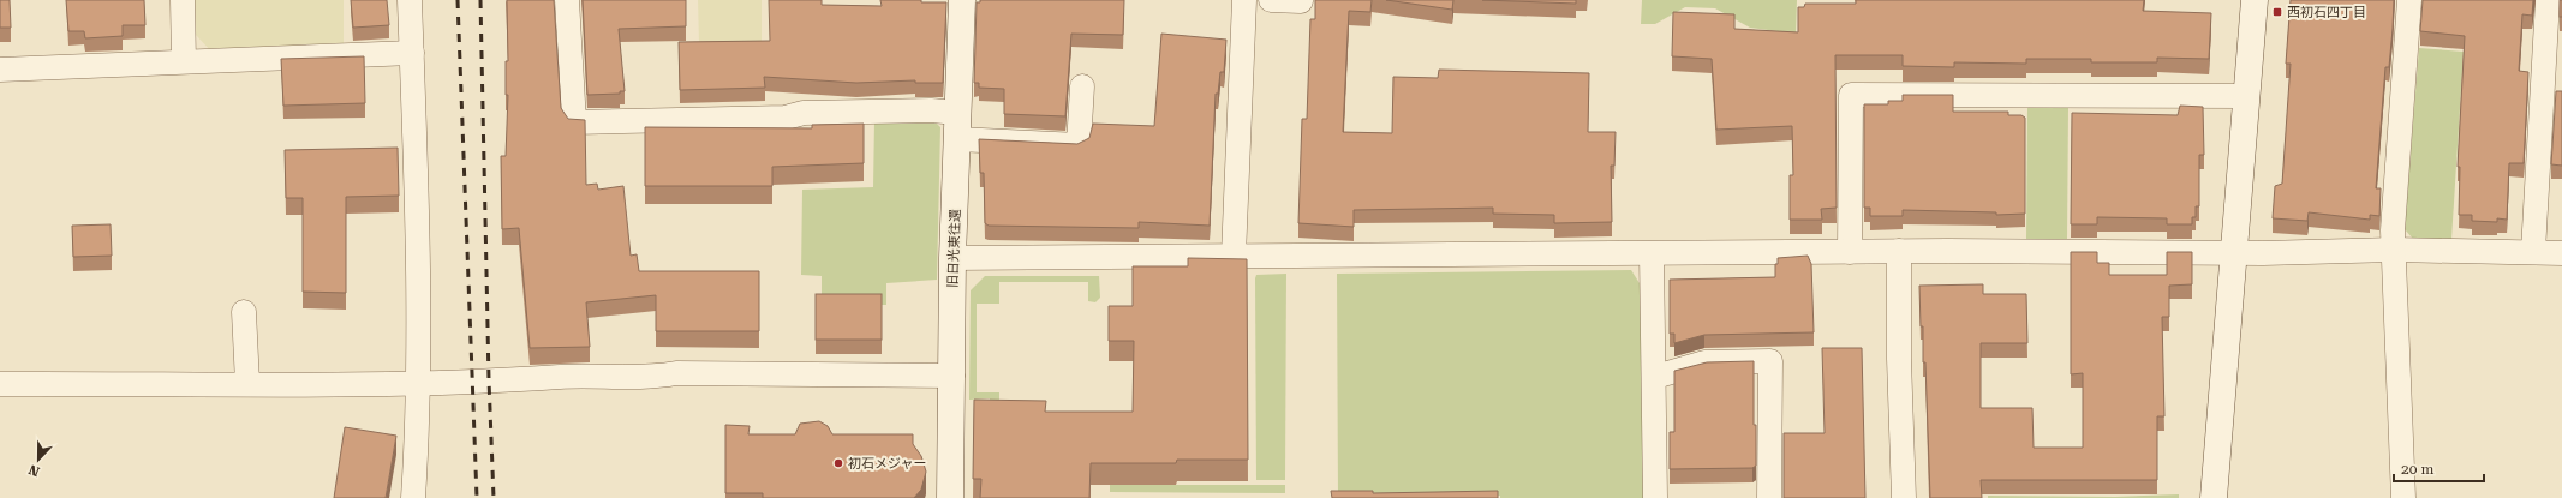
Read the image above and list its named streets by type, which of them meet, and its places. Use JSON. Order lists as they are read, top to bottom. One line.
{"streets":{"street":["旧日光東往還"]},"places":{"transit":["西初石四丁目"],"other":["初石メジャー"]},"scale_bar":"20 m","north":"bottom"}
